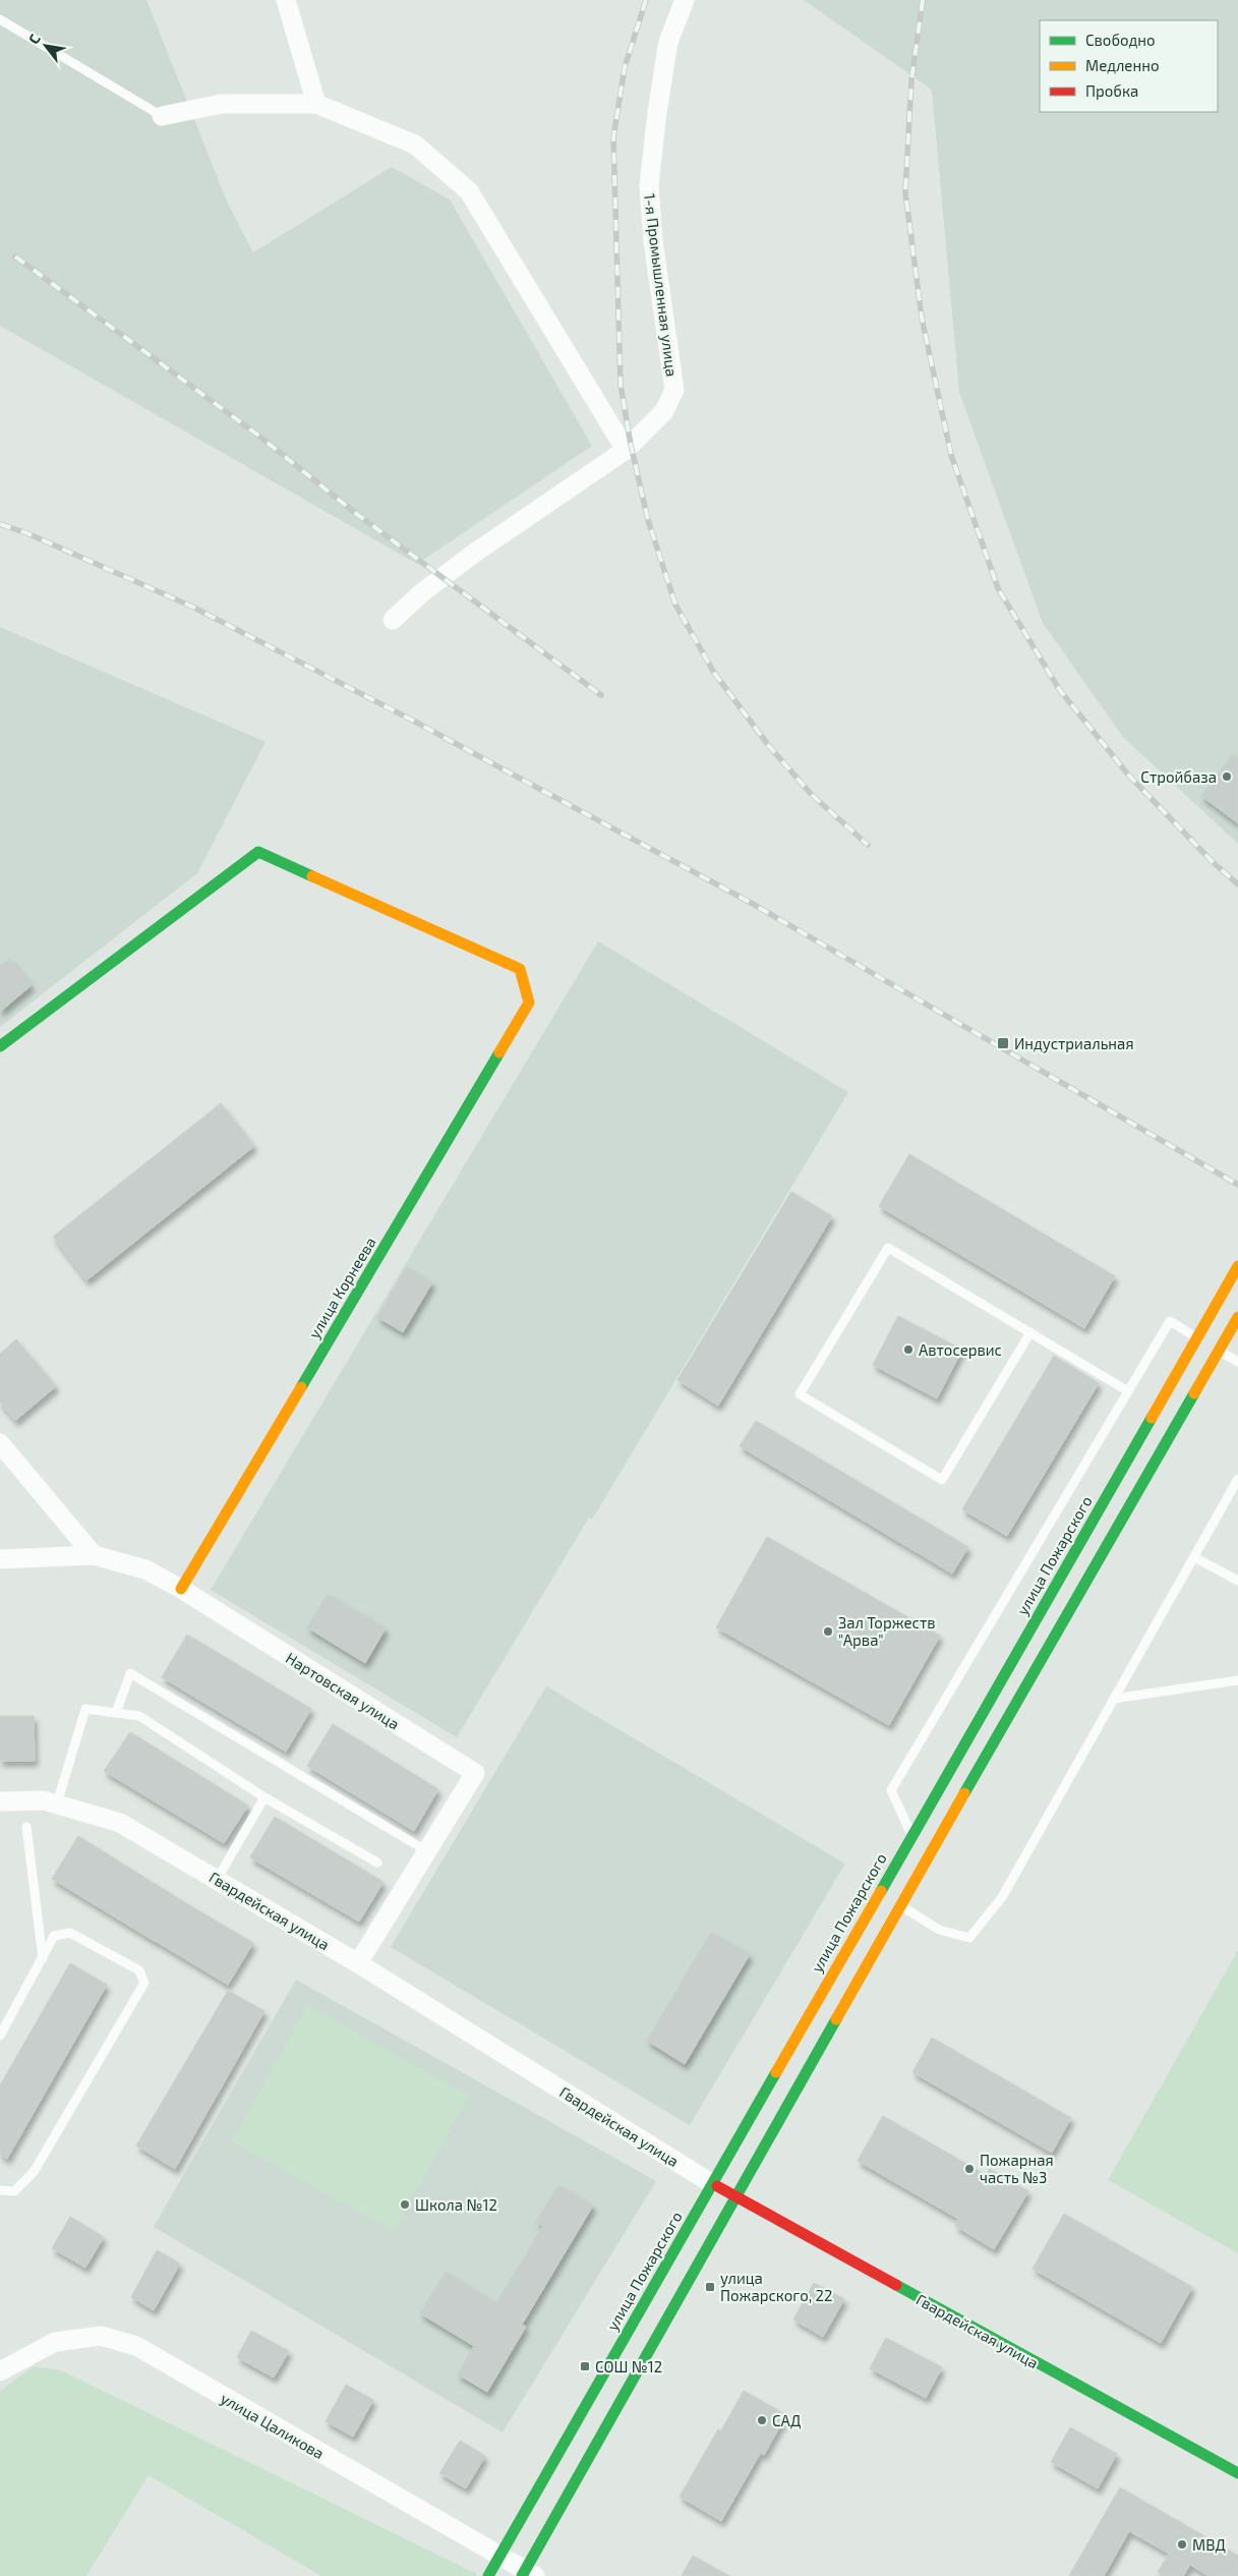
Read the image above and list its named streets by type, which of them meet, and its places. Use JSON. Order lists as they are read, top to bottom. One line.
{"streets":{"main road":["улица Корнеева","улица Пожарского","Гвардейская улица"],"street":["1-я Промышленная улица","Нартовская улица","улица Цаликова"]},"crossings":[["улица Корнеева","Нартовская улица"],["улица Пожарского","Гвардейская улица"],["улица Пожарского","улица Цаликова"],["Нартовская улица","Гвардейская улица"]],"places":{"other":["Стройбаза","Автосервис","Зал Торжеств \"Арва\"","Пожарная часть №3","Школа №12","САД","МВД"],"transit":["Индустриальная","улица Пожарского, 22","СОШ №12"]},"legend":["Свободно","Медленно","Пробка"],"north":"top left"}
